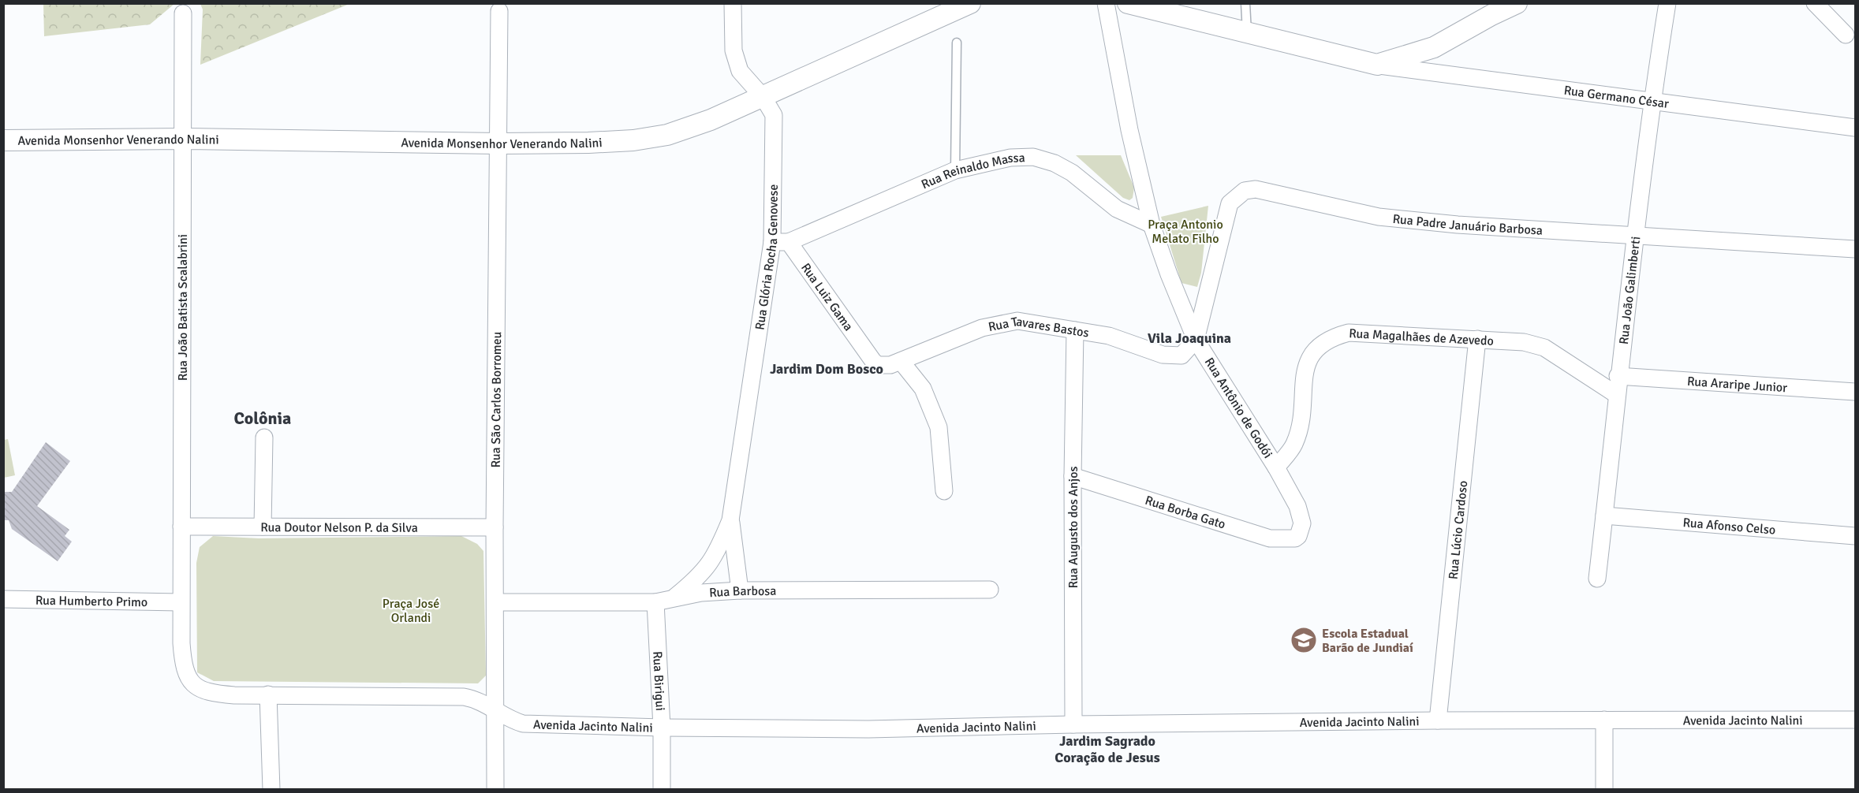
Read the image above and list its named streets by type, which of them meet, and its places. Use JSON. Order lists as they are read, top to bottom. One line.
{"streets":{"street":["Rua Germano César","Avenida Monsenhor Venerando Nalini","Rua Reinaldo Massa","Rua Padre Januário Barbosa","Rua Glória Rocha Genovese","Rua João Galimberti","Rua Luiz Gama","Rua João Batista Scalabrini","Rua Tavares Bastos","Rua Magalhães de Azevedo","Rua Araripe Junior","Rua São Carlos Borromeu","Rua Antônio de Godói","Rua Borba Gato","Rua Afonso Celso","Rua Doutor Nelson P. da Silva","Rua Augusto dos Anjos","Rua Lúcio Cardoso","Rua Barbosa","Rua Humberto Primo","Rua Birigui","Avenida Jacinto Nalini"]},"crossings":[["Rua Germano César","Rua João Galimberti"],["Avenida Monsenhor Venerando Nalini","Rua Glória Rocha Genovese"],["Avenida Monsenhor Venerando Nalini","Rua João Batista Scalabrini"],["Avenida Monsenhor Venerando Nalini","Rua São Carlos Borromeu"],["Rua Reinaldo Massa","Rua Glória Rocha Genovese"],["Rua Reinaldo Massa","Rua Luiz Gama"],["Rua Reinaldo Massa","Rua Antônio de Godói"],["Rua Padre Januário Barbosa","Rua João Galimberti"],["Rua Padre Januário Barbosa","Rua Tavares Bastos"],["Rua Padre Januário Barbosa","Rua Antônio de Godói"],["Rua Glória Rocha Genovese","Rua Luiz Gama"],["Rua Glória Rocha Genovese","Rua Barbosa"],["Rua João Galimberti","Rua Magalhães de Azevedo"],["Rua João Galimberti","Rua Araripe Junior"],["Rua João Galimberti","Rua Afonso Celso"],["Rua Luiz Gama","Rua Tavares Bastos"],["Rua João Batista Scalabrini","Rua Doutor Nelson P. da Silva"],["Rua João Batista Scalabrini","Rua Humberto Primo"],["Rua João Batista Scalabrini","Avenida Jacinto Nalini"],["Rua Tavares Bastos","Rua Antônio de Godói"],["Rua Tavares Bastos","Rua Augusto dos Anjos"],["Rua Magalhães de Azevedo","Rua Antônio de Godói"],["Rua Magalhães de Azevedo","Rua Lúcio Cardoso"],["Rua São Carlos Borromeu","Rua Doutor Nelson P. da Silva"],["Rua São Carlos Borromeu","Rua Barbosa"],["Rua São Carlos Borromeu","Avenida Jacinto Nalini"],["Rua Antônio de Godói","Rua Borba Gato"],["Rua Borba Gato","Rua Augusto dos Anjos"],["Rua Augusto dos Anjos","Avenida Jacinto Nalini"],["Rua Lúcio Cardoso","Avenida Jacinto Nalini"],["Rua Barbosa","Rua Birigui"],["Rua Humberto Primo","Avenida Jacinto Nalini"],["Rua Birigui","Avenida Jacinto Nalini"]],"districts":["Vila Joaquina","Jardim Dom Bosco","Colônia","Jardim Sagrado Coração de Jesus"],"parks":["Praça Antonio Melato Filho","Praça José Orlandi"],"places":{"school or university":["Escola Estadual Barão de Jundiaí"]}}
